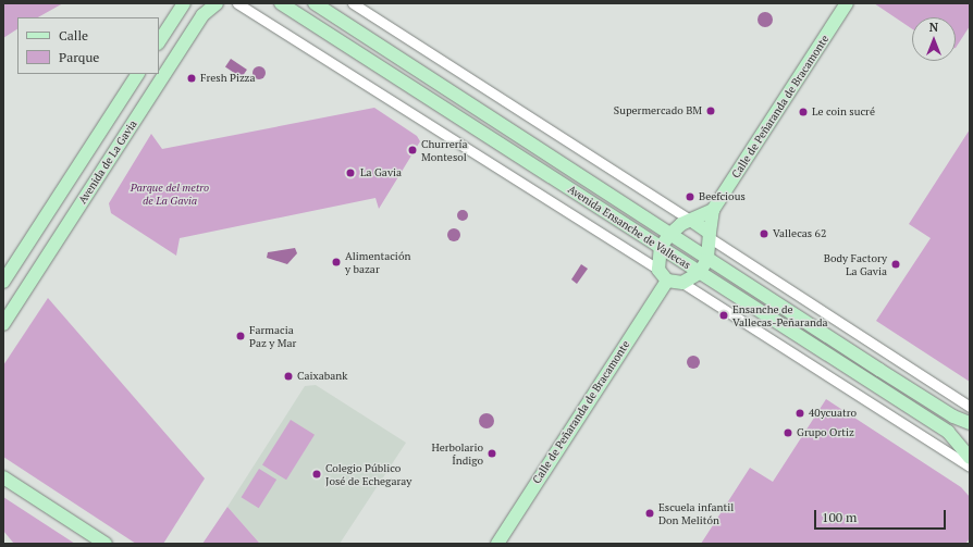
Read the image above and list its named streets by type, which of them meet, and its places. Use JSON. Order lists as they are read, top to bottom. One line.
{"streets":{"main road":["Calle de Peñaranda de Bracamonte","Avenida de La Gavia","Avenida Ensanche de Vallecas"]},"crossings":[["Calle de Peñaranda de Bracamonte","Avenida Ensanche de Vallecas"]],"parks":["Parque del metro de La Gavia"],"places":["Fresh Pizza","Supermercado BM","Le coin sucré","Churrería Montesol","La Gavia","Beefcious","Vallecas 62","Alimentación y bazar","Body Factory La Gavia","Ensanche de Vallecas-Peñaranda","Farmacia Paz y Mar","Caixabank","40ycuatro","Grupo Ortiz","Herbolario Índigo","Colegio Público José de Echegaray","Escuela infantil Don Melitón"],"legend":["Calle","Parque"],"scale_bar":"100 m","north":"top"}
